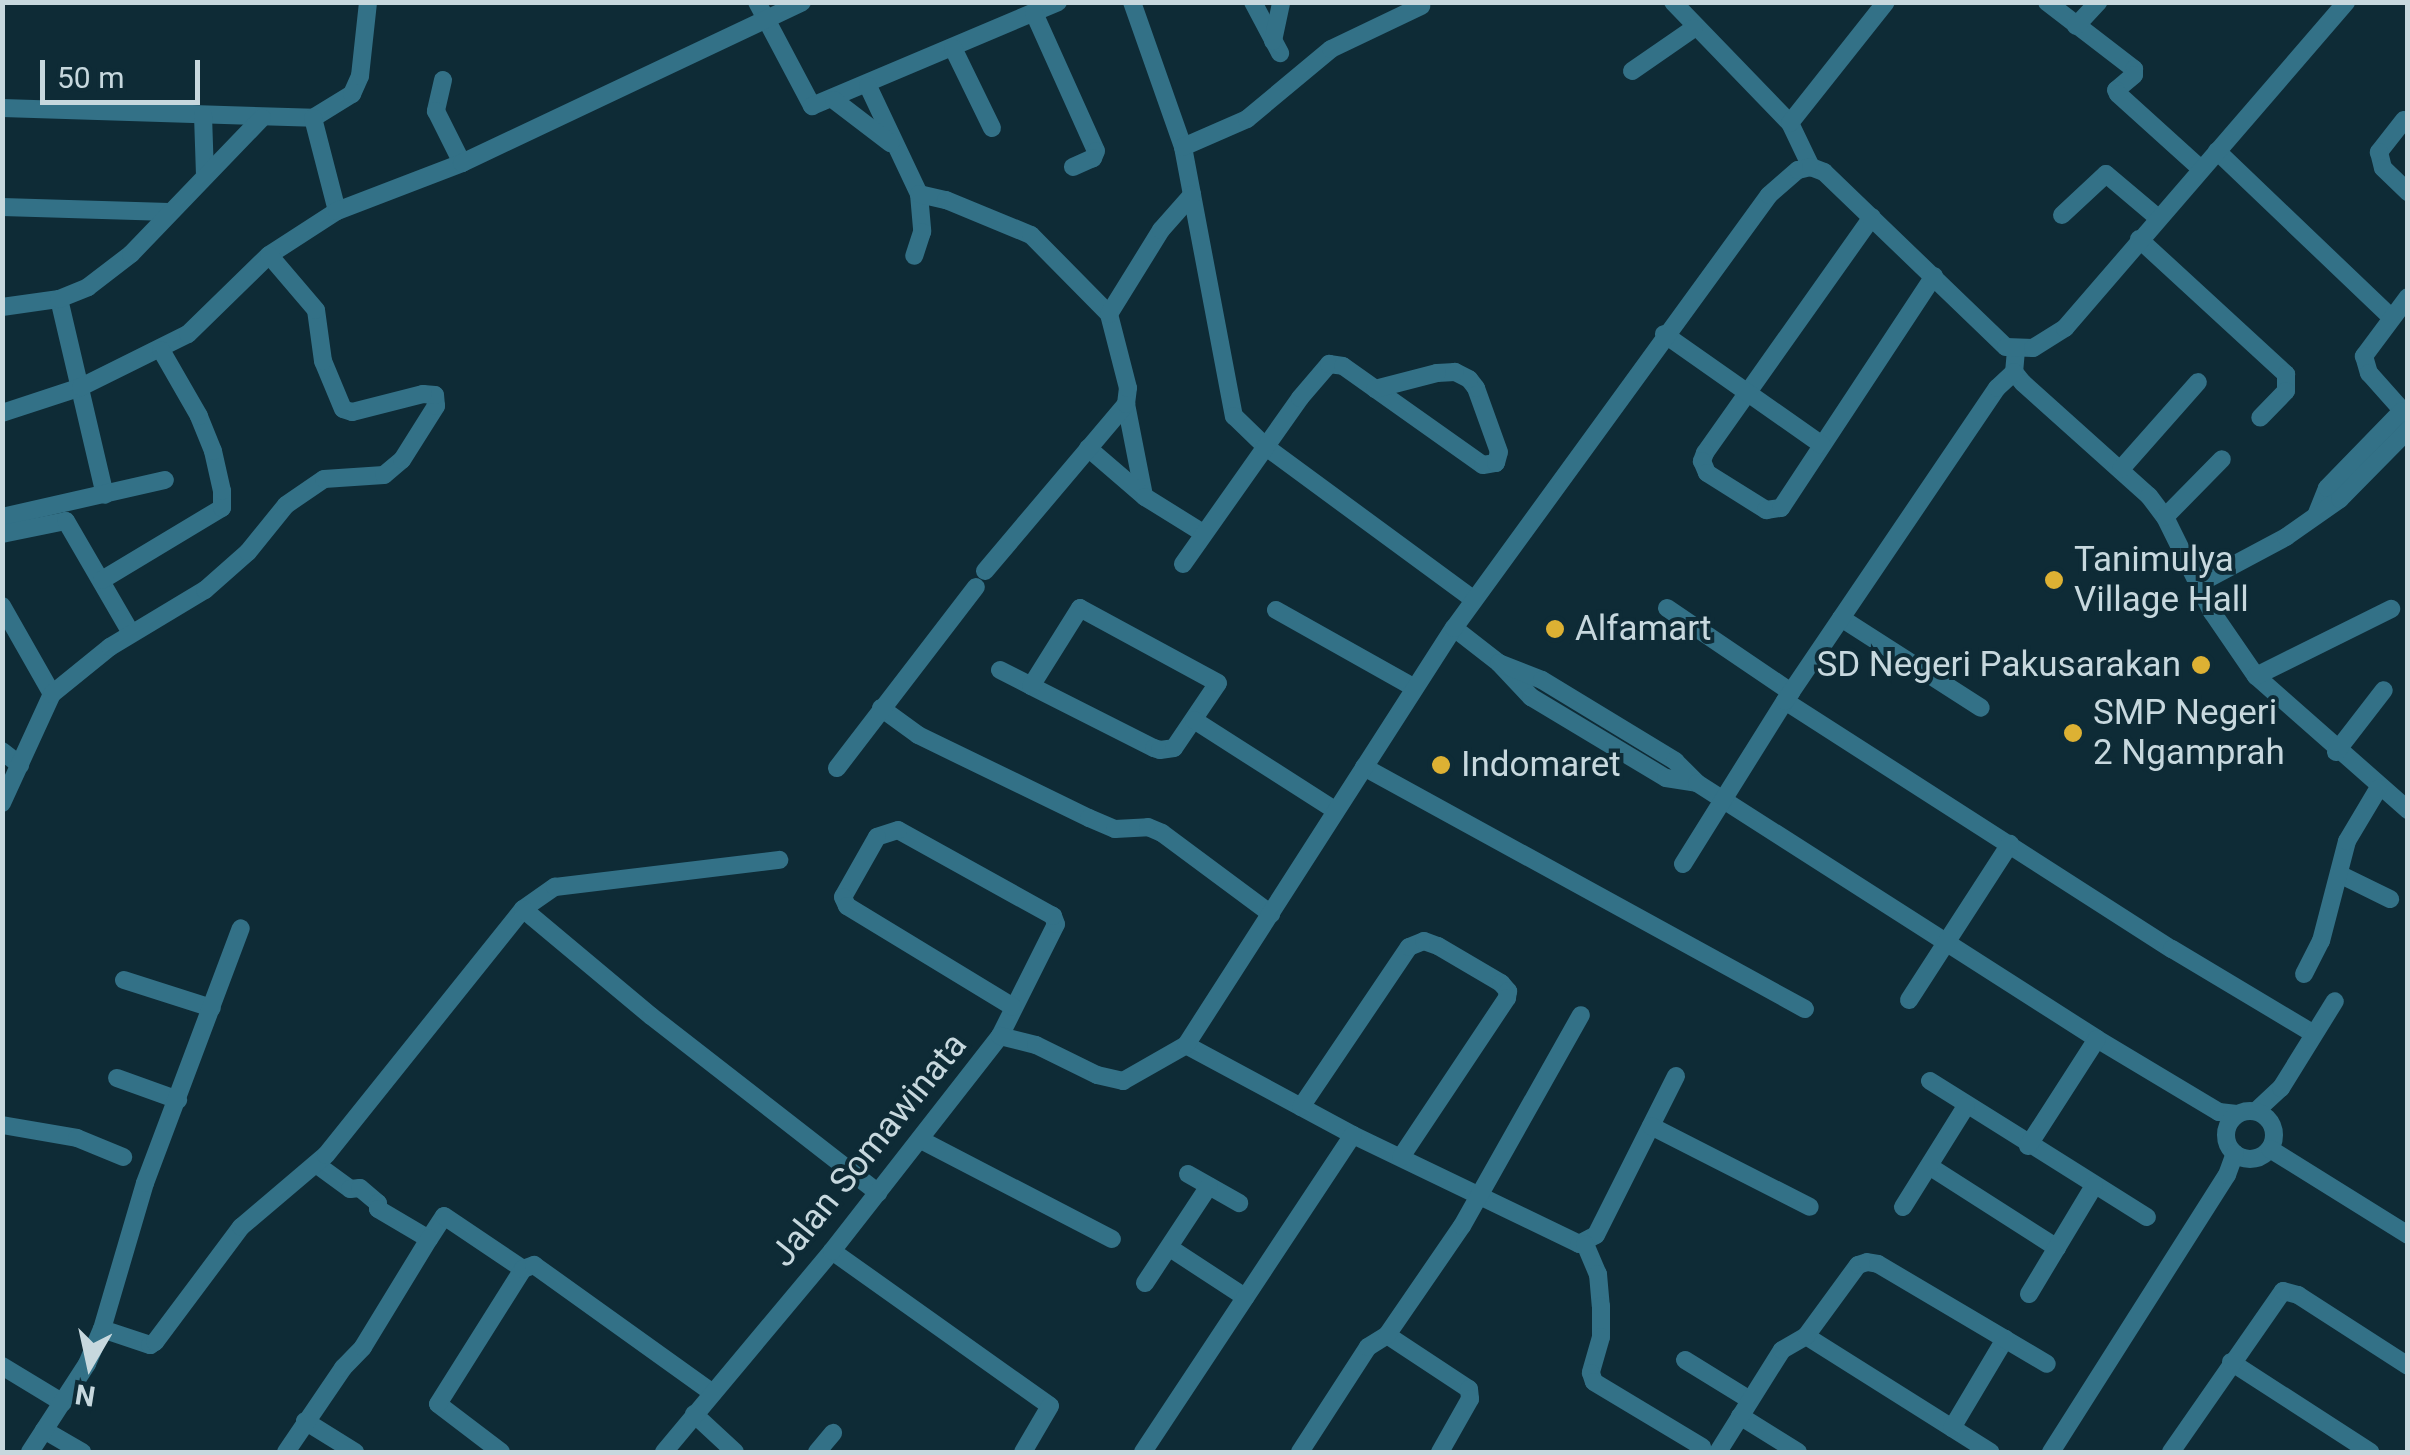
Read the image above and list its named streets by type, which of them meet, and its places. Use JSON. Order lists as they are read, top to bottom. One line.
{"streets":{"street":["Jalan Somawinata"]},"places":["Tanimulya Village Hall","Alfamart","SD Negeri Pakusarakan","SMP Negeri 2 Ngamprah","Indomaret"],"scale_bar":"50 m","north":"bottom"}
